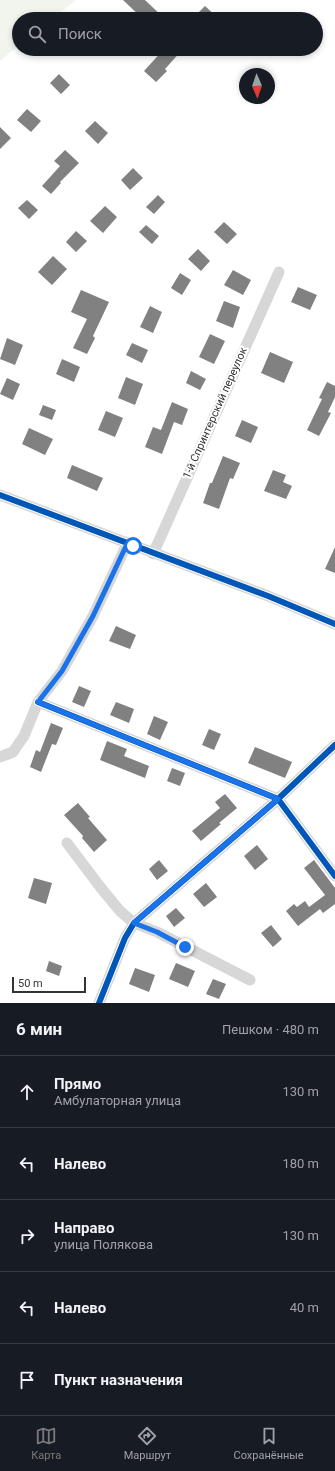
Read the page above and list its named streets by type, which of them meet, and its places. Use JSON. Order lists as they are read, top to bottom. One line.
{"streets":{"street":["1-й Спринтерский переулок"]},"scale_bar":"50 m","north":"bottom","page":{"search":"Поиск","scale":"50 m","heading":["6 мин","Пешком · 480 m"],"list":[["Прямо","Амбулаторная улица","130 m"],["Налево","180 m"],["Направо","улица Полякова","130 m"],["Налево","40 m"],"Пункт назначения"],"nav":["Карта","Маршрут","Сохранённые"]}}
